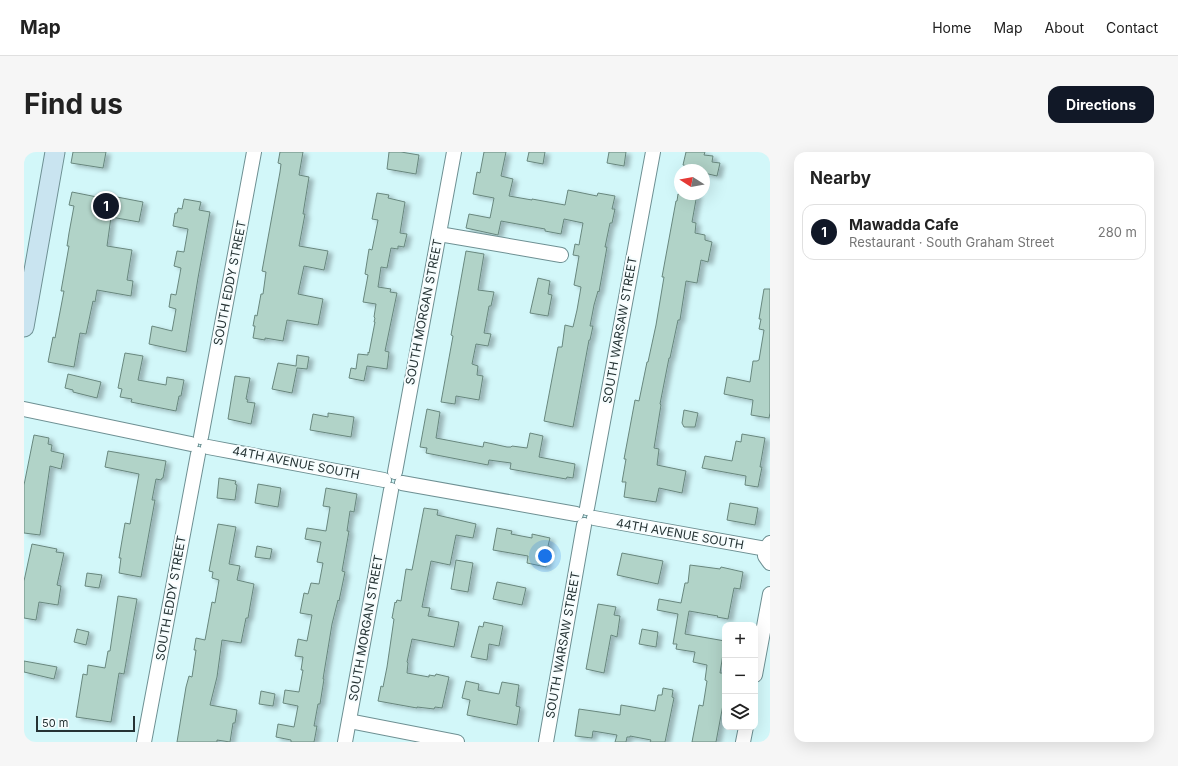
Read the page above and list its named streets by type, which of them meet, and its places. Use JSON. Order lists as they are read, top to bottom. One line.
{"streets":{"street":["SOUTH EDDY STREET","SOUTH MORGAN STREET","SOUTH WARSAW STREET","44TH AVENUE SOUTH"]},"crossings":[["SOUTH EDDY STREET","44TH AVENUE SOUTH"],["SOUTH MORGAN STREET","44TH AVENUE SOUTH"],["SOUTH WARSAW STREET","44TH AVENUE SOUTH"]],"scale_bar":"50 m","north":"left","page":{"header":"Map","nav":["Home","Map","About","Contact"],"buttons":"Directions","title":"Find us","heading":"Nearby","pins":"1","list":[{"mark":"1","name":"Mawadda Cafe","note":"Restaurant · South Graham Street","value":"280 m"}],"map_buttons":["+","−"],"scale":"50 m"}}
